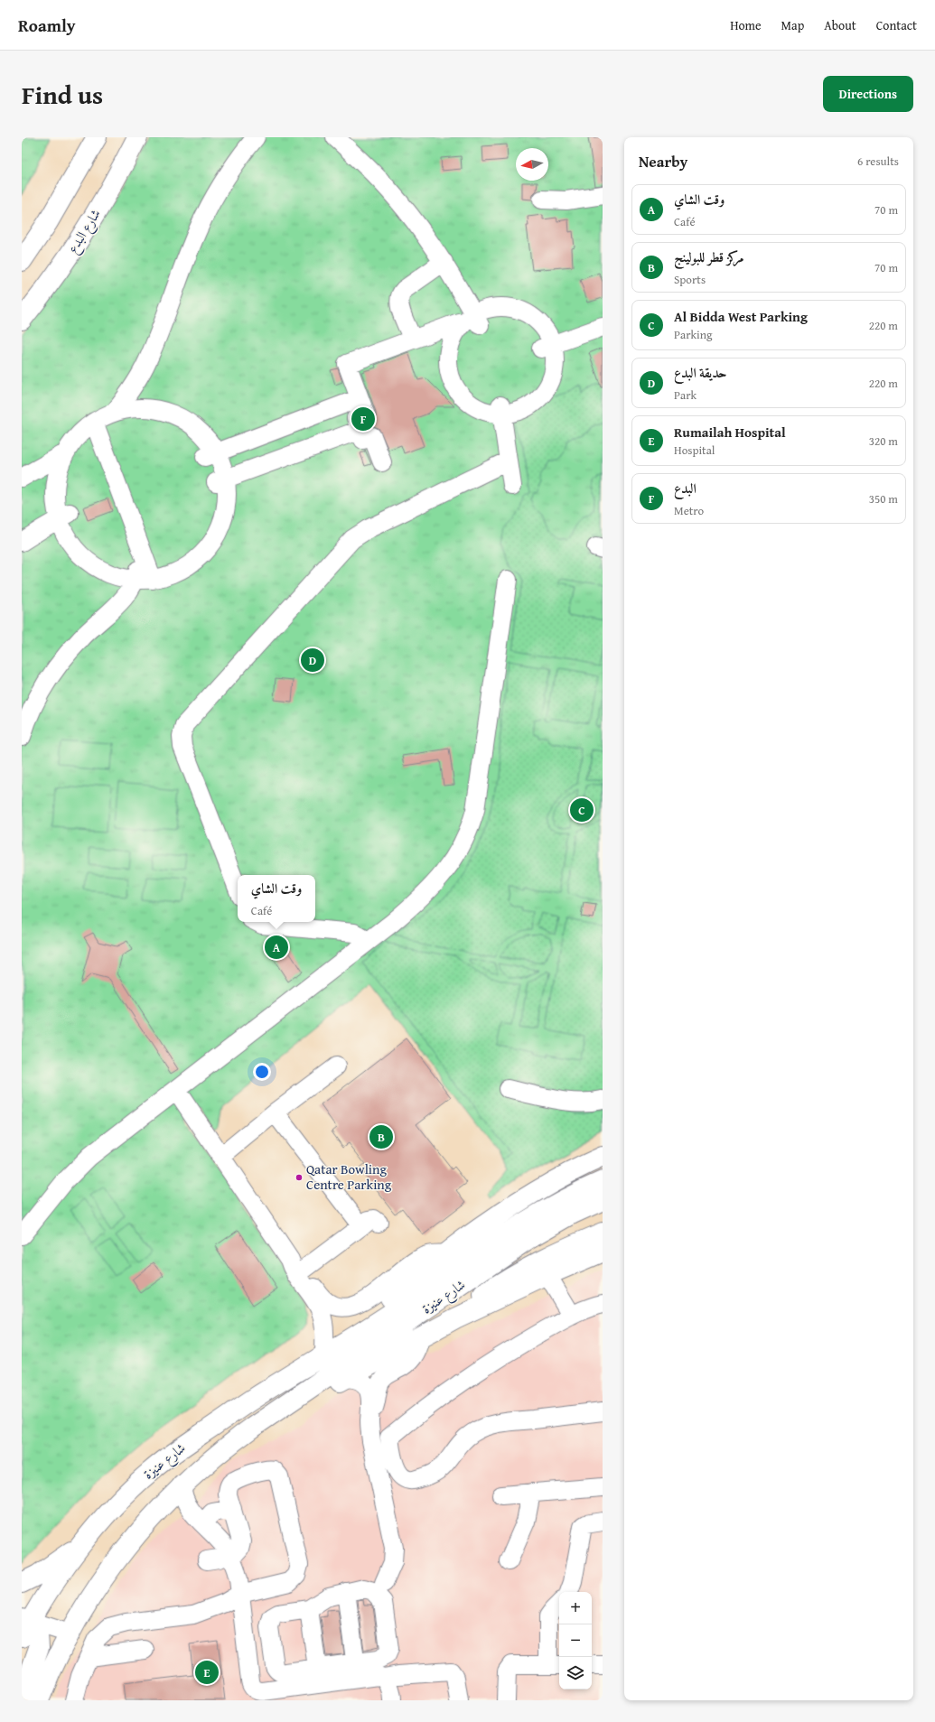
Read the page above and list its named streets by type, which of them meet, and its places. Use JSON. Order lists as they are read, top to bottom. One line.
{"streets":{"main road":["شارع البدع","شارع عنيزة"]},"places":["Qatar Bowling Centre Parking"],"north":"left","page":{"header":"Roamly","nav":["Home","Map","About","Contact"],"title":"Find us","buttons":"Directions","heading":["Nearby","6 results"],"list":[{"mark":"A","name":"وقت الشاي","note":"Café","value":"70 m"},{"mark":"B","name":"مركز قطر للبولينج","note":"Sports","value":"70 m"},{"mark":"C","name":"Al Bidda West Parking","note":"Parking","value":"220 m"},{"mark":"D","name":"حديقة البدع","note":"Park","value":"220 m"},{"mark":"E","name":"Rumailah Hospital","note":"Hospital","value":"320 m"},{"mark":"F","name":"البدع","note":"Metro","value":"350 m"}],"pins":["F","D","C","A","B","E"],"popup":["وقت الشاي","Café"],"map_buttons":["+","−"]}}
